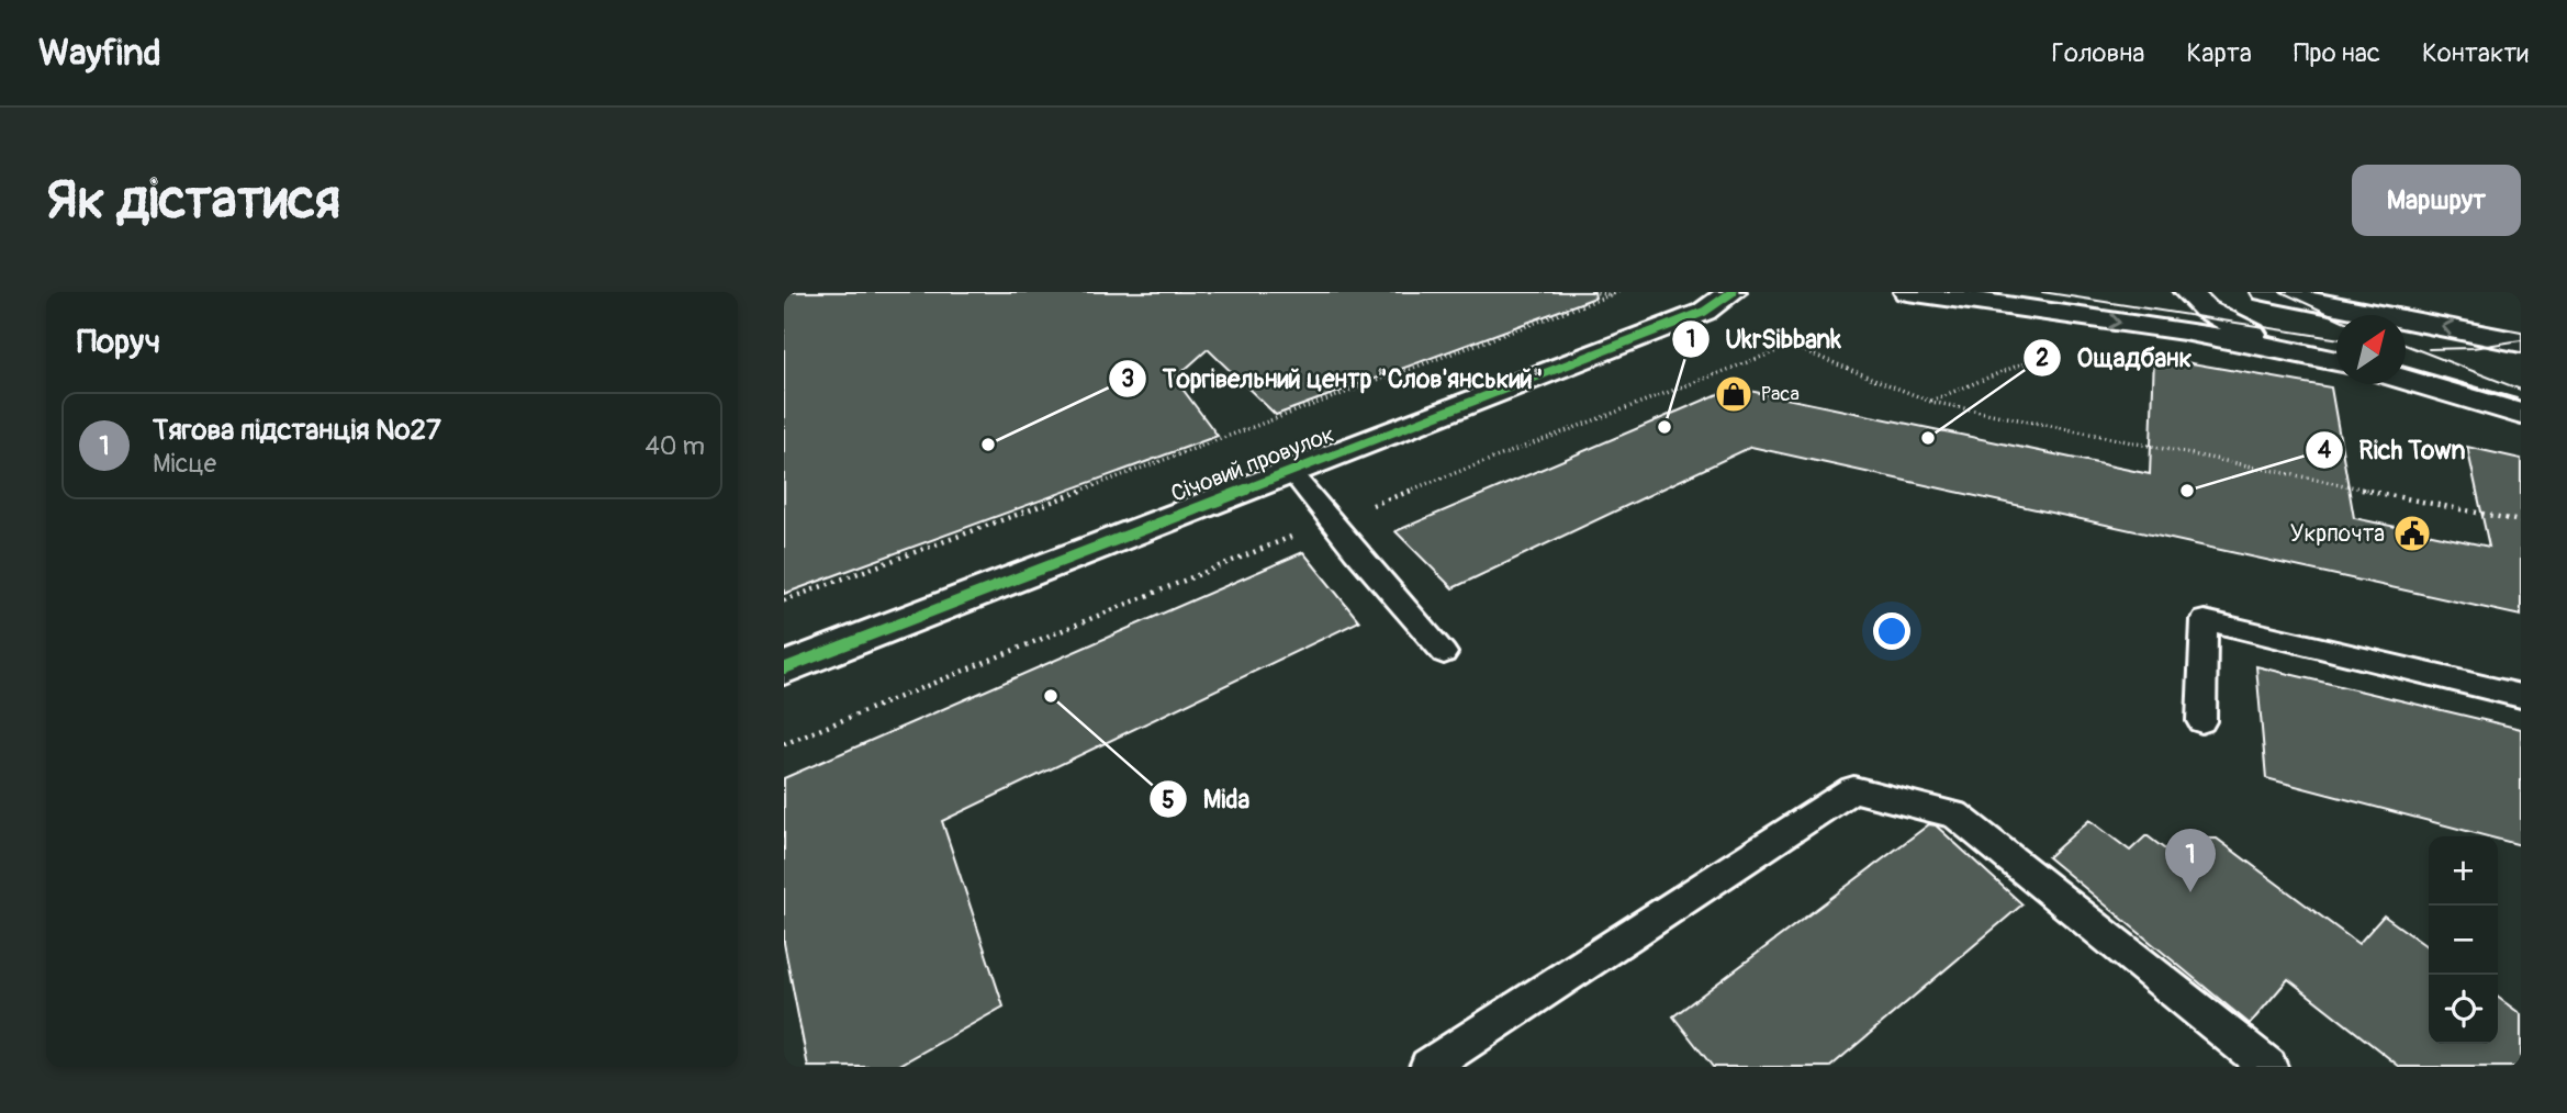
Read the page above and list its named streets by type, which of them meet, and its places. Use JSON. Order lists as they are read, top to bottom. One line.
{"streets":{"main road":["Січовий провулок"]},"places":{"shop":["Раса"],"other":["UkrSibbank","Ощадбанк","Торгівельний центр \"Слов'янський\"","Rich Town","Mida"],"public building":["Укрпочта"]},"north":"top right","page":{"header":"Wayfind","nav":["Головна","Карта","Про нас","Контакти"],"buttons":"Маршрут","title":"Як дістатися","heading":"Поруч","list":[{"mark":"1","name":"Тягова пiдстанцiя №27","note":"Місце","value":"40 m"}],"pins":"1","map_buttons":["+","−"]}}
